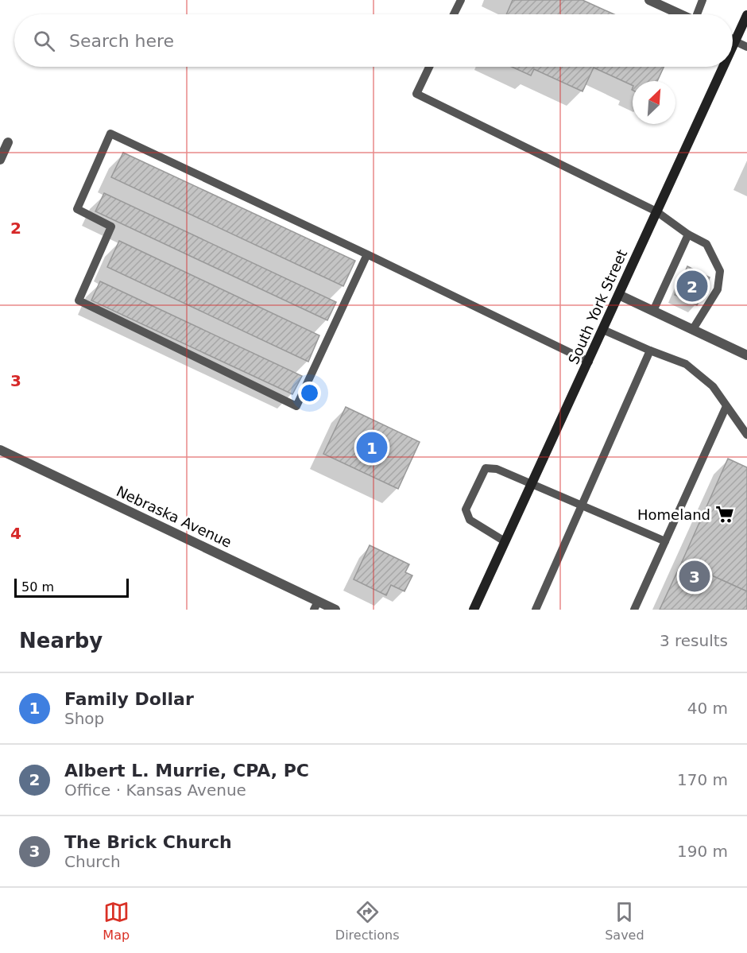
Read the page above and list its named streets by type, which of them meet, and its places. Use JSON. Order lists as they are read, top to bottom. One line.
{"streets":{"main road":["South York Street"],"street":["Nebraska Avenue"]},"places":{"supermarket":["Homeland"]},"scale_bar":"50 m","north":"top right","page":{"search":"Search here","pins":["2","1","3"],"scale":"50 m","heading":["Nearby","3 results"],"list":[{"mark":"1","name":"Family Dollar","note":"Shop","value":"40 m"},{"mark":"2","name":"Albert L. Murrie, CPA, PC","note":"Office · Kansas Avenue","value":"170 m"},{"mark":"3","name":"The Brick Church","note":"Church","value":"190 m"}],"nav":["Map","Directions","Saved"]},"grid":{"rows":["2","3","4"]}}
